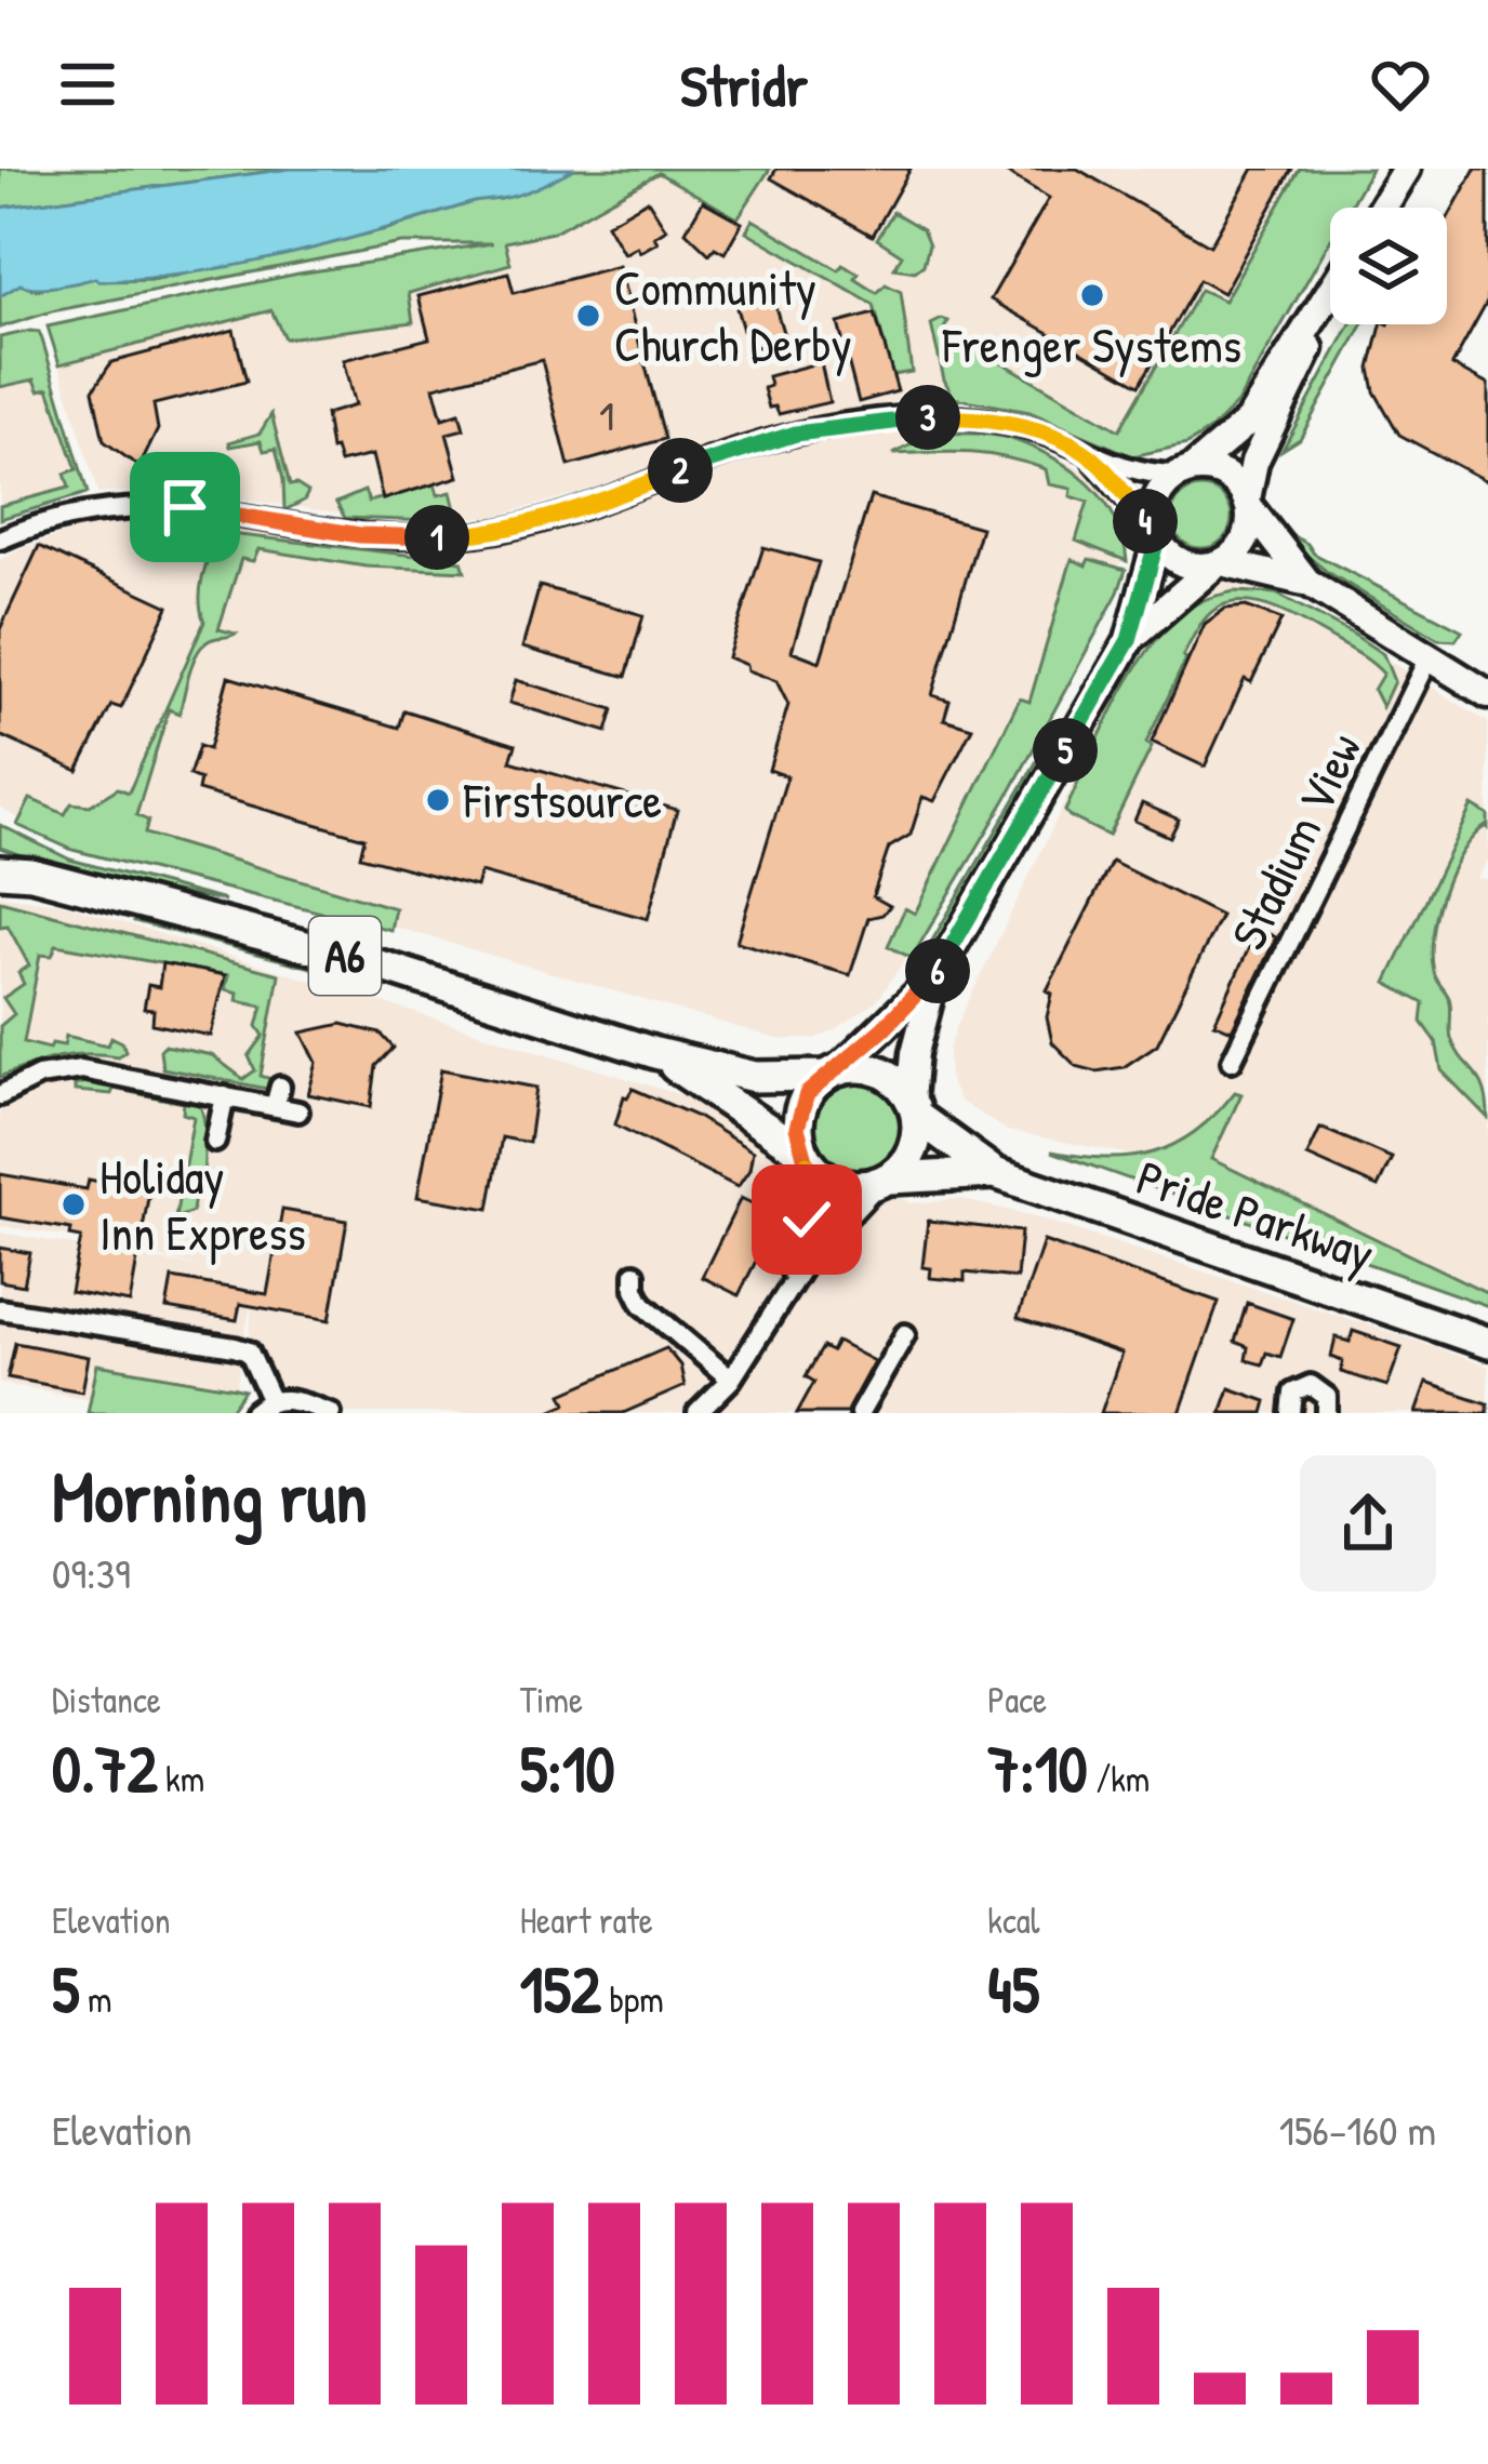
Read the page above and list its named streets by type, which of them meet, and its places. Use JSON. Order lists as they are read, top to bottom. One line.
{"streets":{"main road":["A6","Pride Parkway"],"street":["Stadium View"]},"crossings":[["A6","Pride Parkway"]],"places":["Frenger Systems","Community Church Derby","Firstsource","Holiday Inn Express"],"house_numbers":["1"],"page":{"header":"Stridr","pins":["3","2","4","1","5","6"],"heading":["Morning run","09:39"],"stats":[["Distance","0.72 km"],["Time","5:10"],["Pace","7:10 /km"],["Elevation","5 m"],["Heart rate","152 bpm"],["kcal","45"]],"chart":["Elevation","156–160 m"]}}
